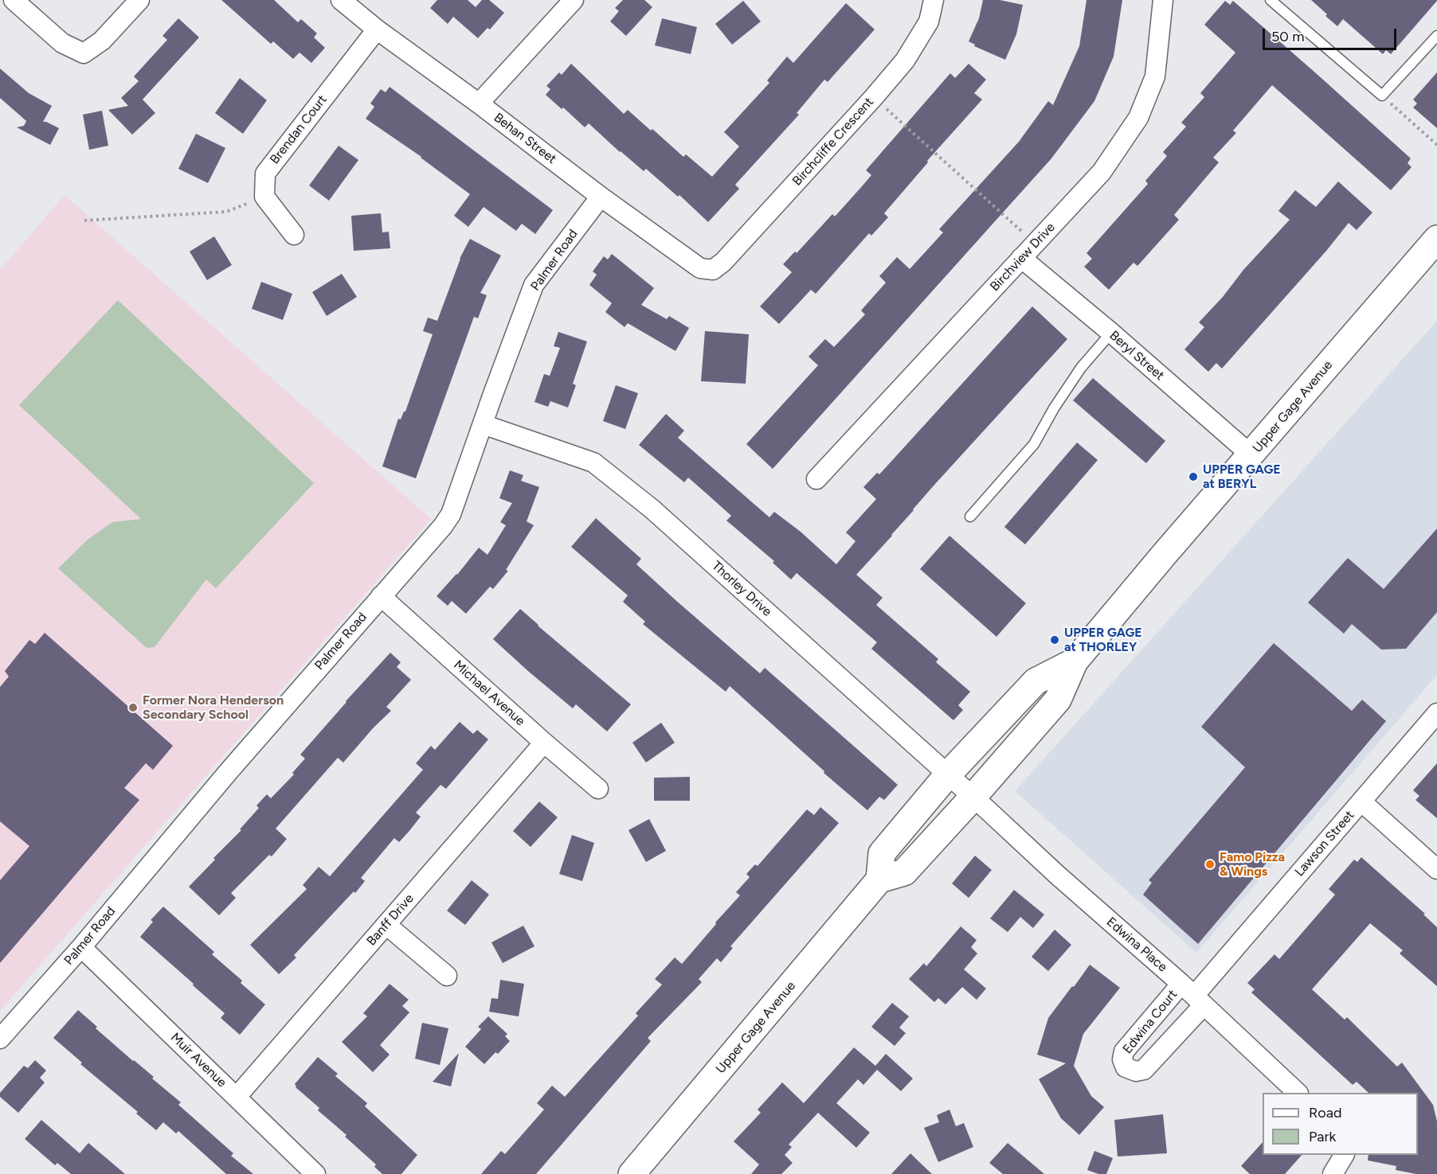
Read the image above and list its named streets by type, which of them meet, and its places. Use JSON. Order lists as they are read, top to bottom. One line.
{"streets":{"main road":["Upper Gage Avenue"],"street":["Brendan Court","Behan Street","Birchcliffe Crescent","Birchview Drive","Palmer Road","Beryl Street","Thorley Drive","Michael Avenue","Lawson Street","Banff Drive","Edwina Place","Muir Avenue"]},"crossings":[["Brendan Court","Behan Street"],["Behan Street","Birchcliffe Crescent"],["Behan Street","Palmer Road"],["Birchview Drive","Beryl Street"],["Palmer Road","Thorley Drive"],["Palmer Road","Michael Avenue"],["Palmer Road","Muir Avenue"],["Beryl Street","Upper Gage Avenue"],["Upper Gage Avenue","Thorley Drive"],["Upper Gage Avenue","Edwina Place"],["Thorley Drive","Edwina Place"],["Michael Avenue","Banff Drive"],["Lawson Street","Edwina Place"],["Banff Drive","Muir Avenue"]],"places":["UPPER GAGE at BERYL","UPPER GAGE at THORLEY","Former Nora Henderson Secondary School","Famo Pizza & Wings"],"legend":["Road","Park"],"scale_bar":"50 m"}
